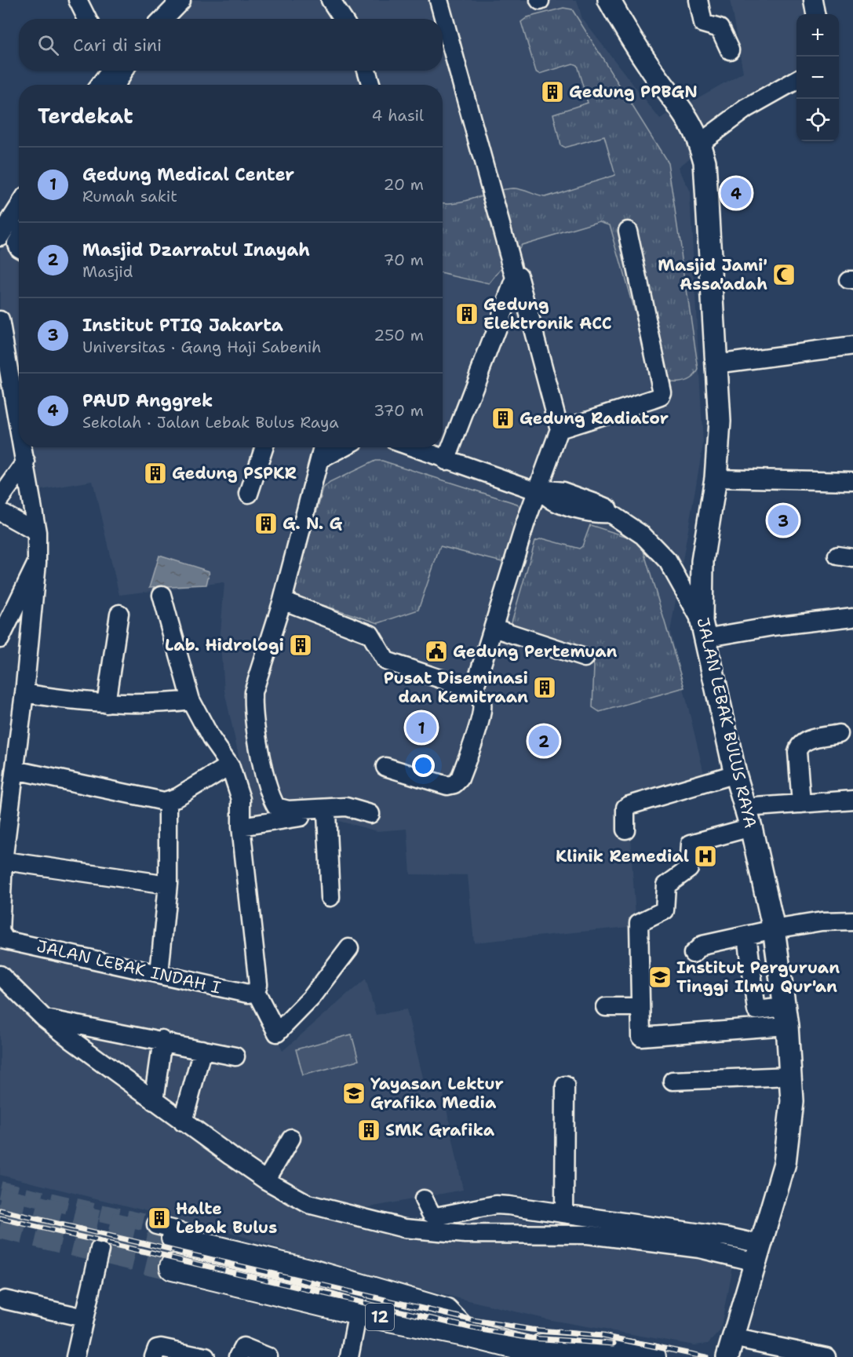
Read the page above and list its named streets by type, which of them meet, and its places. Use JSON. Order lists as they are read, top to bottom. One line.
{"streets":{"highway":["12"],"main road":["JALAN LEBAK BULUS RAYA"],"street":["JALAN LEBAK INDAH I"]},"places":{"building":["Gedung PPBGN","Gedung Elektronik ACC","Gedung Radiator","Gedung PSPKR","G. N. G","Lab. Hidrologi","Pusat Diseminasi dan Kemitraan","SMK Grafika","Halte Lebak Bulus"],"mosque":["Masjid Jami' Assa'adah"],"public building":["Gedung Pertemuan"],"hospital":["Klinik Remedial"],"school or university":["Institut Perguruan Tinggi Ilmu Qur'an","Yayasan Lektur Grafika Media"]},"page":{"map_buttons":["+","−"],"search":"Cari di sini","heading":["Terdekat","4 hasil"],"list":[{"mark":"1","name":"Gedung Medical Center","note":"Rumah sakit","value":"20 m"},{"mark":"2","name":"Masjid Dzarratul Inayah","note":"Masjid","value":"70 m"},{"mark":"3","name":"Institut PTIQ Jakarta","note":"Universitas · Gang Haji Sabenih","value":"250 m"},{"mark":"4","name":"PAUD Anggrek","note":"Sekolah · Jalan Lebak Bulus Raya","value":"370 m"}],"pins":["4","3","1","2"]}}
